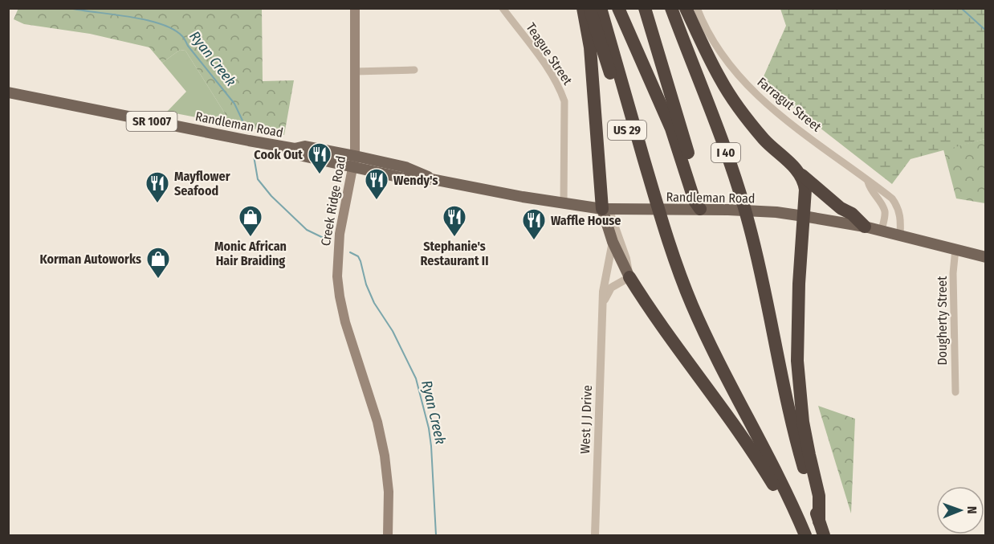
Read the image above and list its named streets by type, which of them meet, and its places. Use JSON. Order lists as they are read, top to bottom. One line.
{"streets":{"highway":["US 29","I 40"],"main road":["SR 1007","Randleman Road","Creek Ridge Road","West J J Drive"],"street":["Teague Street","Farragut Street","Dougherty Street"]},"crossings":[["Teague Street","Randleman Road"],["Farragut Street","Randleman Road"],["Randleman Road","Creek Ridge Road"],["Randleman Road","Dougherty Street"],["Randleman Road","West J J Drive"]],"water":["Ryan Creek"],"places":{"restaurant":["Cook Out","Wendy's","Mayflower Seafood","Stephanie's Restaurant II","Waffle House"],"shop":["Monic African Hair Braiding","Korman Autoworks"]},"north":"right"}
